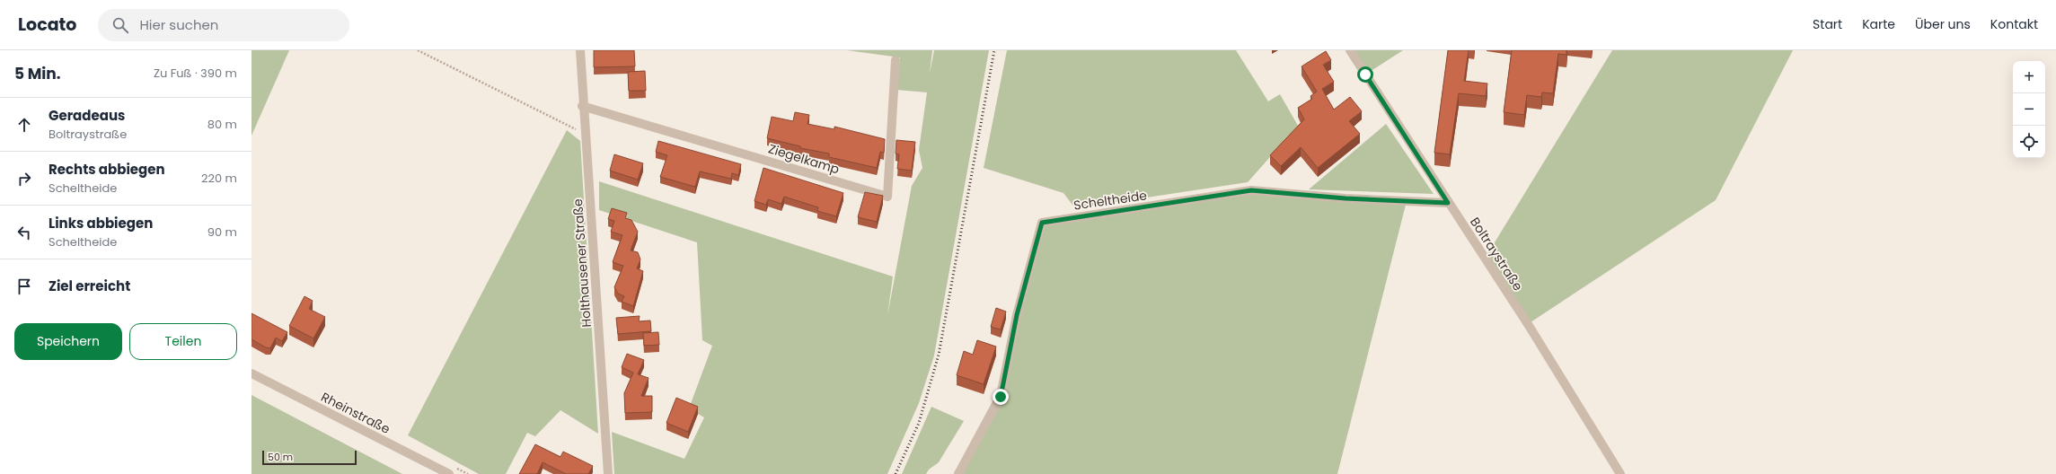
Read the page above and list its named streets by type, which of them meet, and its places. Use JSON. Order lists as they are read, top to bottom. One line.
{"streets":{"street":["Ziegelkamp","Scheltheide","Boltraystraße","Holthausener Straße","Rheinstraße"]},"crossings":[["Ziegelkamp","Holthausener Straße"],["Scheltheide","Boltraystraße"]],"scale_bar":"50 m","page":{"header":"Locato","search":"Hier suchen","nav":["Start","Karte","Über uns","Kontakt"],"heading":["5 Min.","Zu Fuß · 390 m"],"map_buttons":["+","−"],"list":[["Geradeaus","Boltraystraße","80 m"],["Rechts abbiegen","Scheltheide","220 m"],["Links abbiegen","Scheltheide","90 m"],"Ziel erreicht"],"buttons":["Speichern","Teilen"],"scale":"50 m"}}
